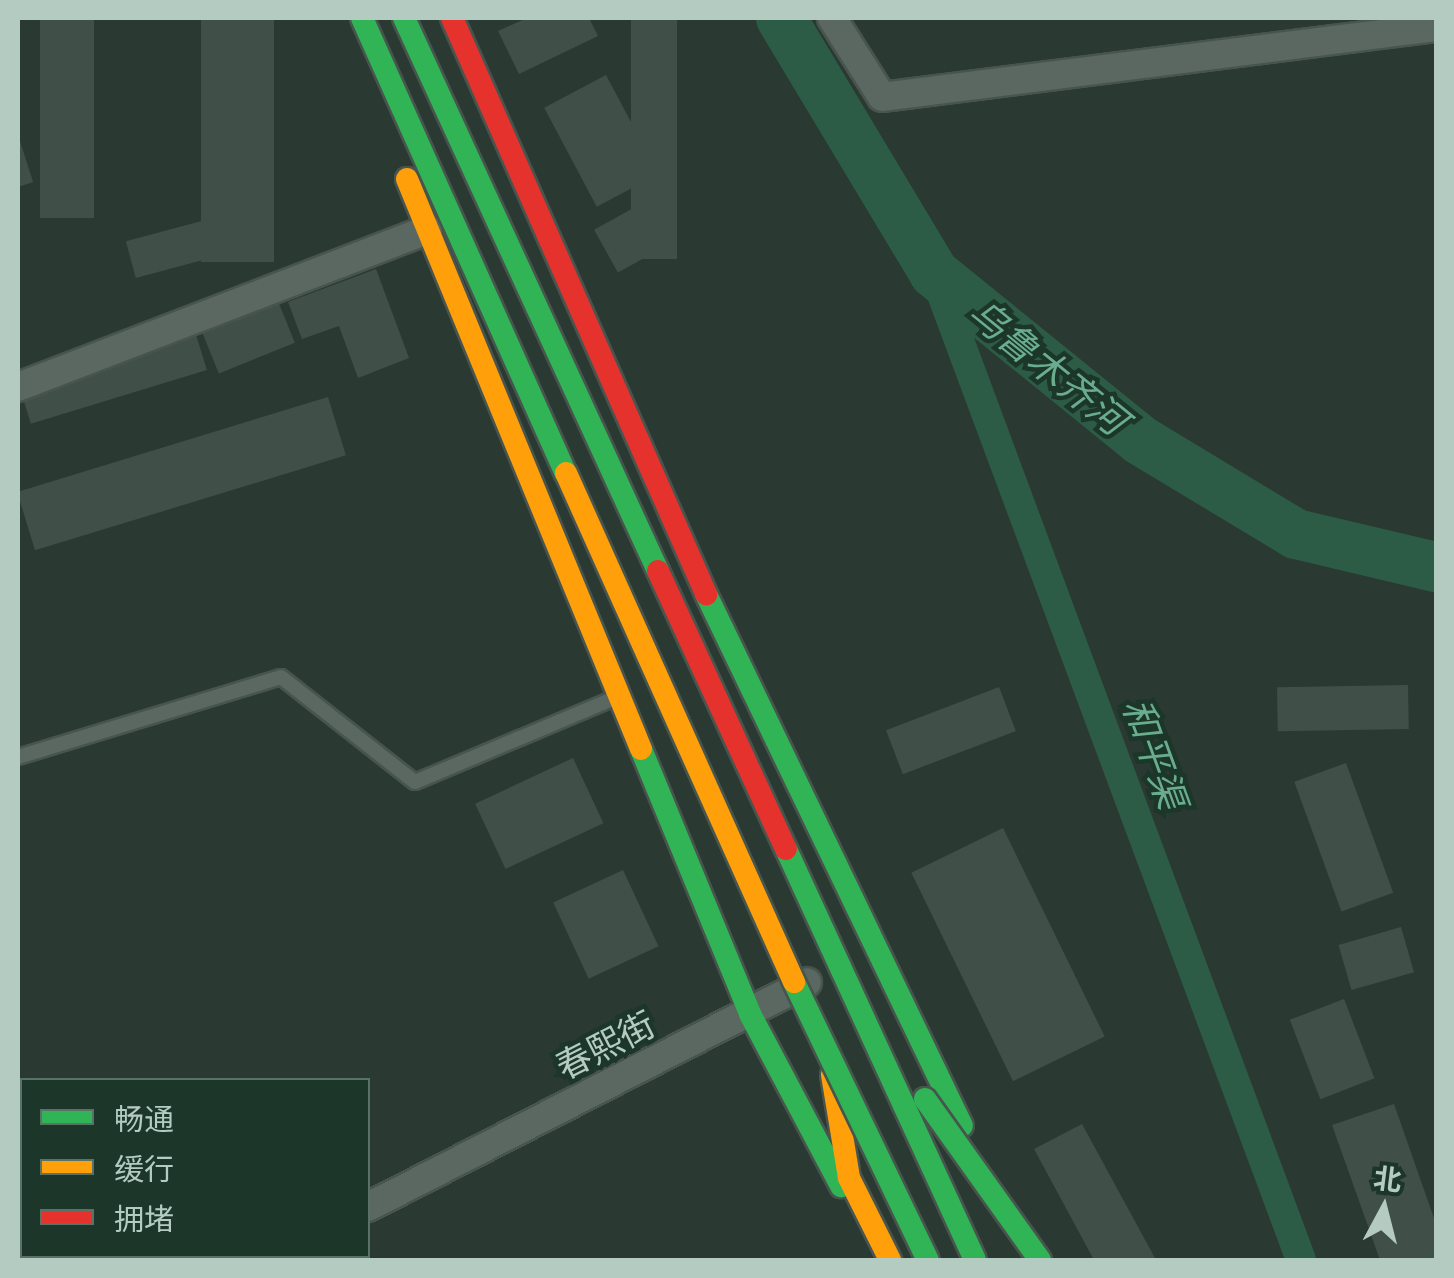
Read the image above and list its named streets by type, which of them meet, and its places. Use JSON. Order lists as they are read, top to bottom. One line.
{"streets":{"street":["春熙街"]},"water":["乌鲁木齐河","和平渠"],"legend":["畅通","缓行","拥堵"],"north":"top"}
